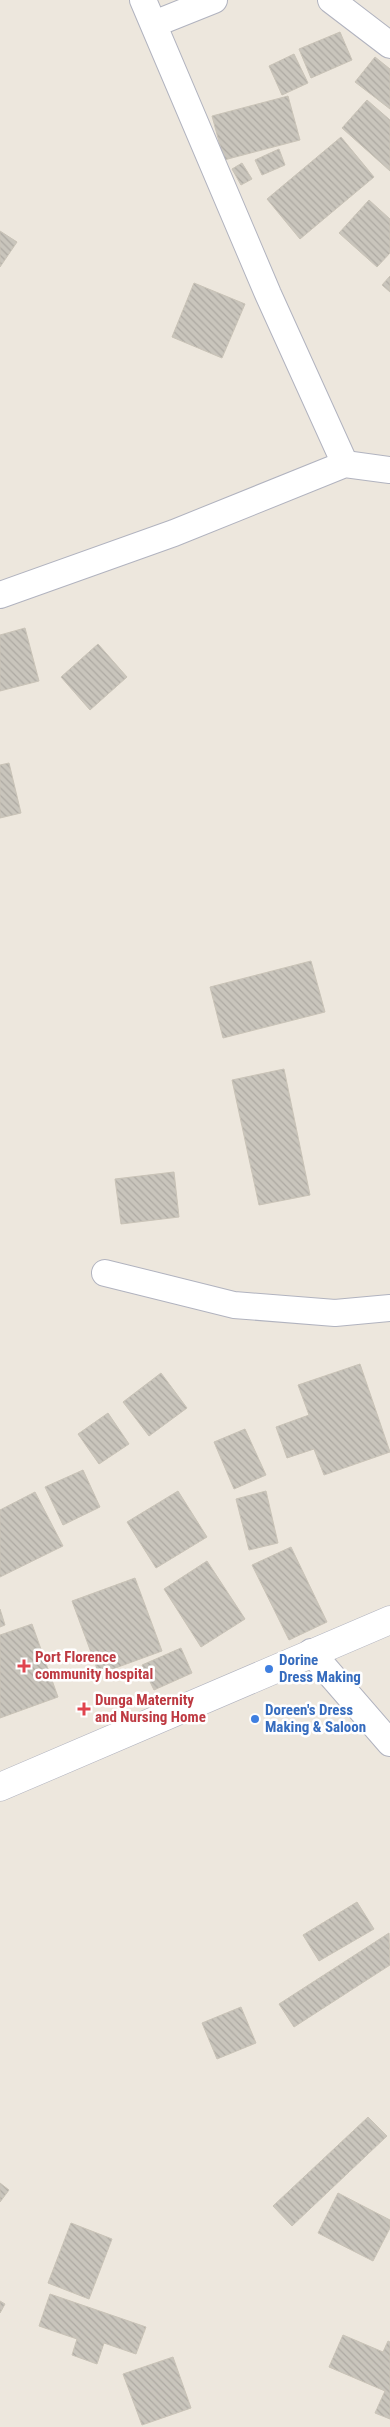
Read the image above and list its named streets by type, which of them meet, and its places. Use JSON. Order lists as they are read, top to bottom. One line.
{"places":{"health":["Port Florence community hospital","Dunga Maternity and Nursing Home"],"other":["Dorine Dress Making","Doreen's Dress Making & Saloon"]}}
